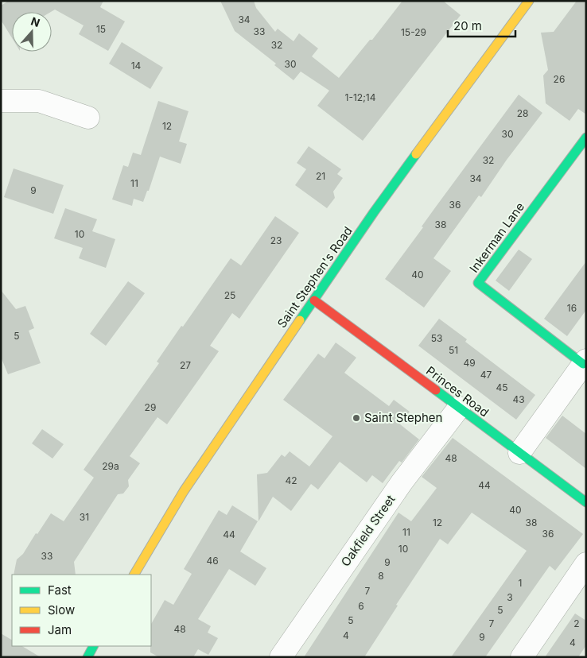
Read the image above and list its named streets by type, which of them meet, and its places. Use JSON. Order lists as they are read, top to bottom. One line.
{"streets":{"street":["Inkerman Lane","Saint Stephen's Road","Princes Road","Oakfield Street"]},"crossings":[["Saint Stephen's Road","Princes Road"],["Princes Road","Oakfield Street"]],"places":["Saint Stephen"],"house_numbers":["34","15","33","15-29","32","30","14","26","1-12;14","28","12","30","32","21","34","11","9","36","38","10","23","40","25","16","5","53","51","49","27","47","45","43","29","48","29a","42","44","40","31","12","38","11","36","44","10","33","46","9","8","1","7","3","6","5","5","7","2","48","4","9","4"],"legend":["Fast","Slow","Jam"],"scale_bar":"20 m","north":"top"}
